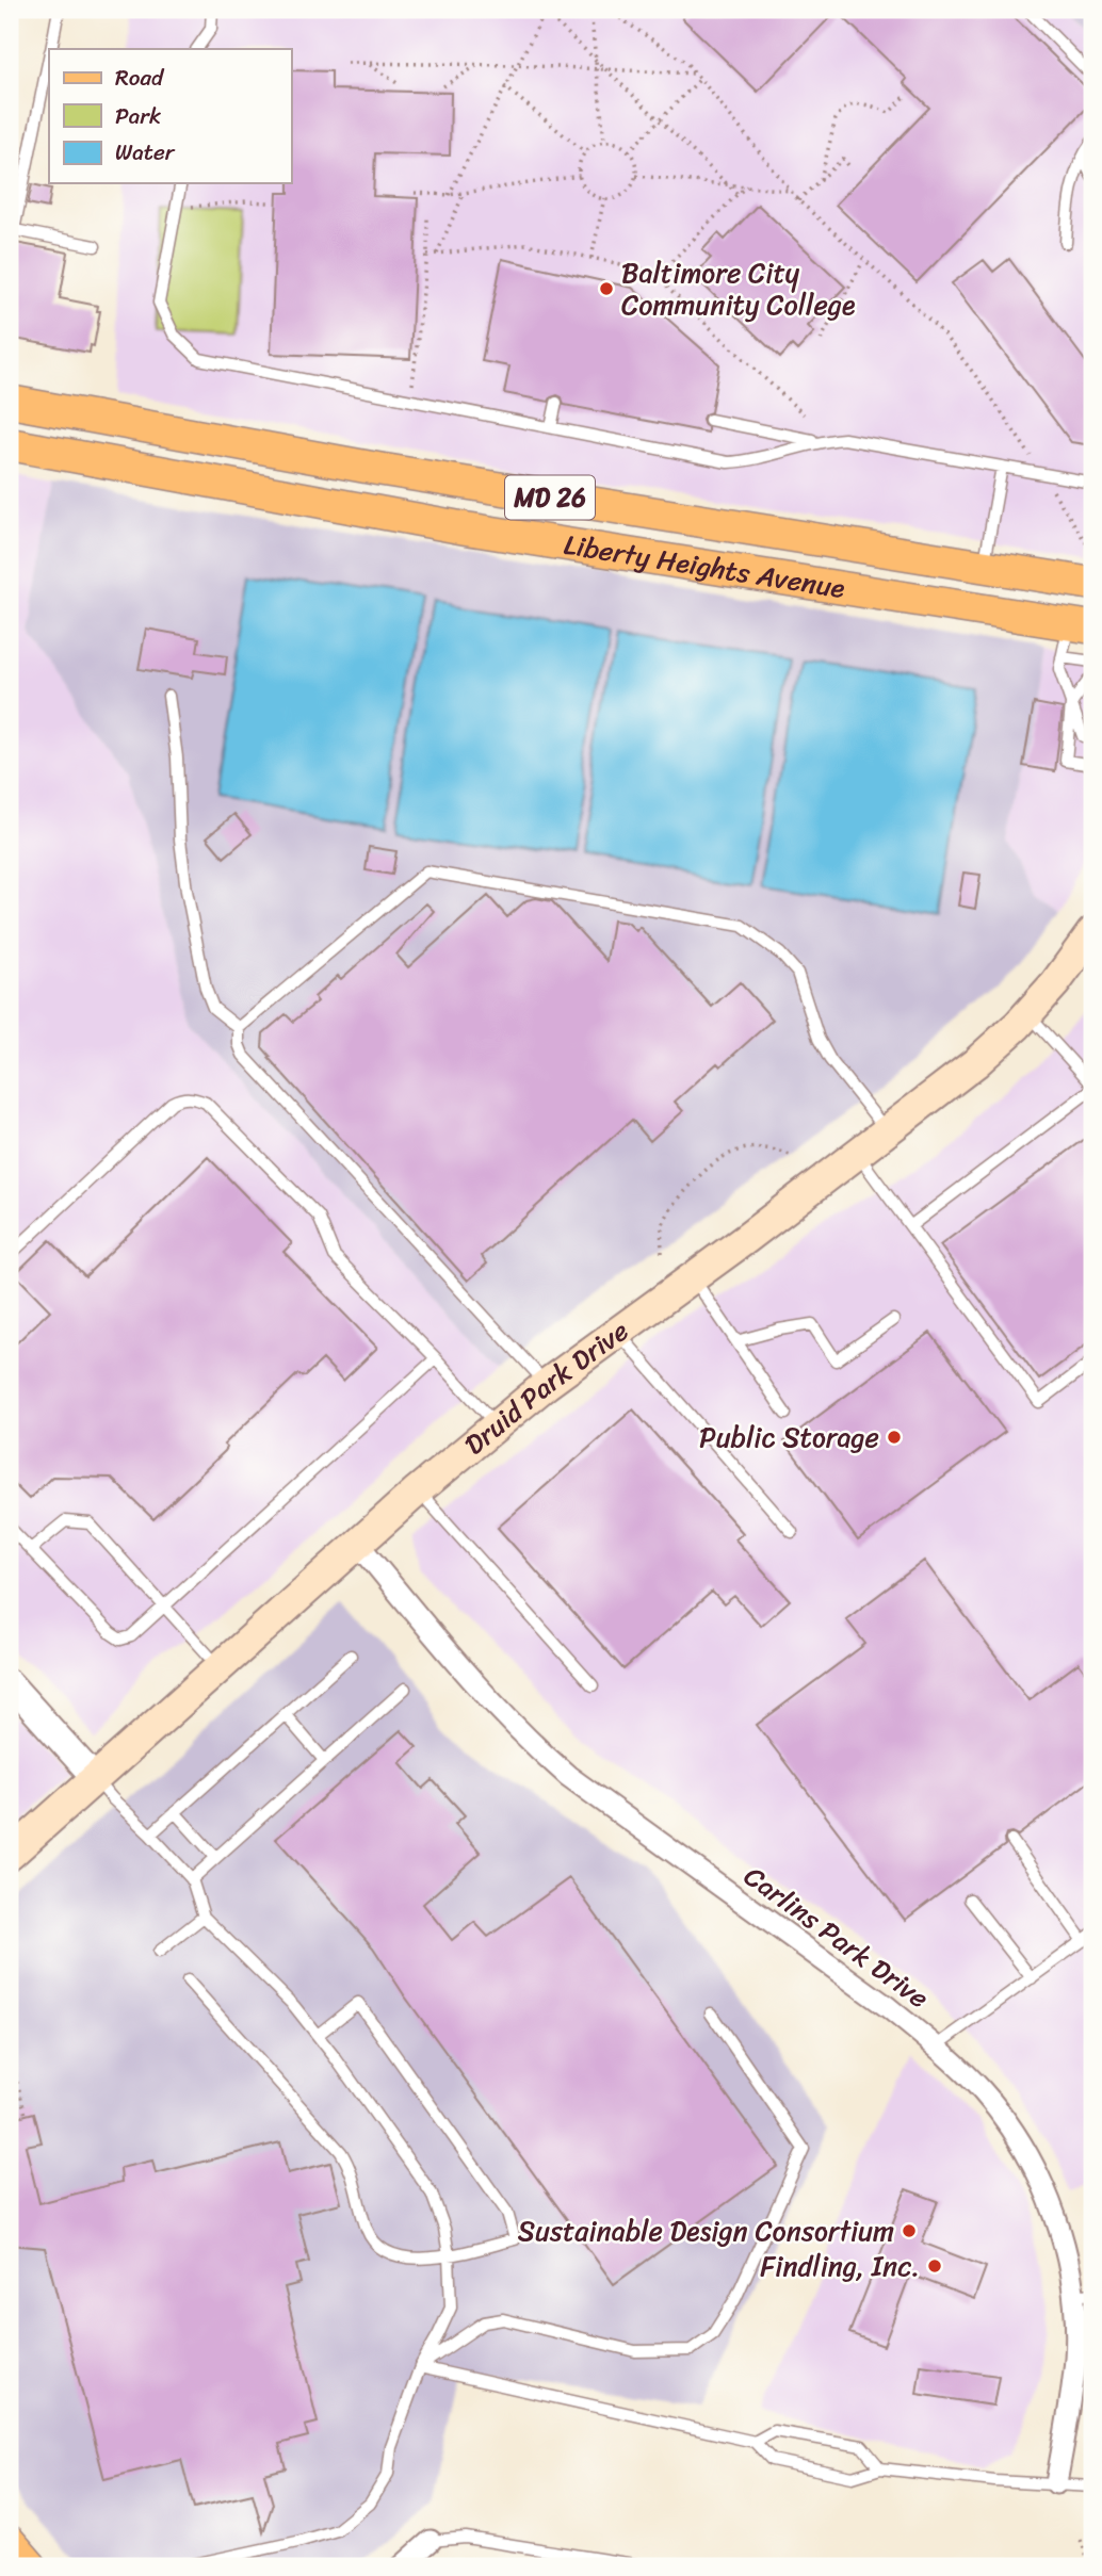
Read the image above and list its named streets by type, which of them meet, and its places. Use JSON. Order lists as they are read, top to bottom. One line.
{"streets":{"main road":["MD 26","Liberty Heights Avenue","Druid Park Drive"],"street":["Carlins Park Drive"]},"crossings":[["Druid Park Drive","Carlins Park Drive"]],"places":["Baltimore City Community College","Public Storage","Sustainable Design Consortium","Findling, Inc."],"legend":["Road","Park","Water"]}
